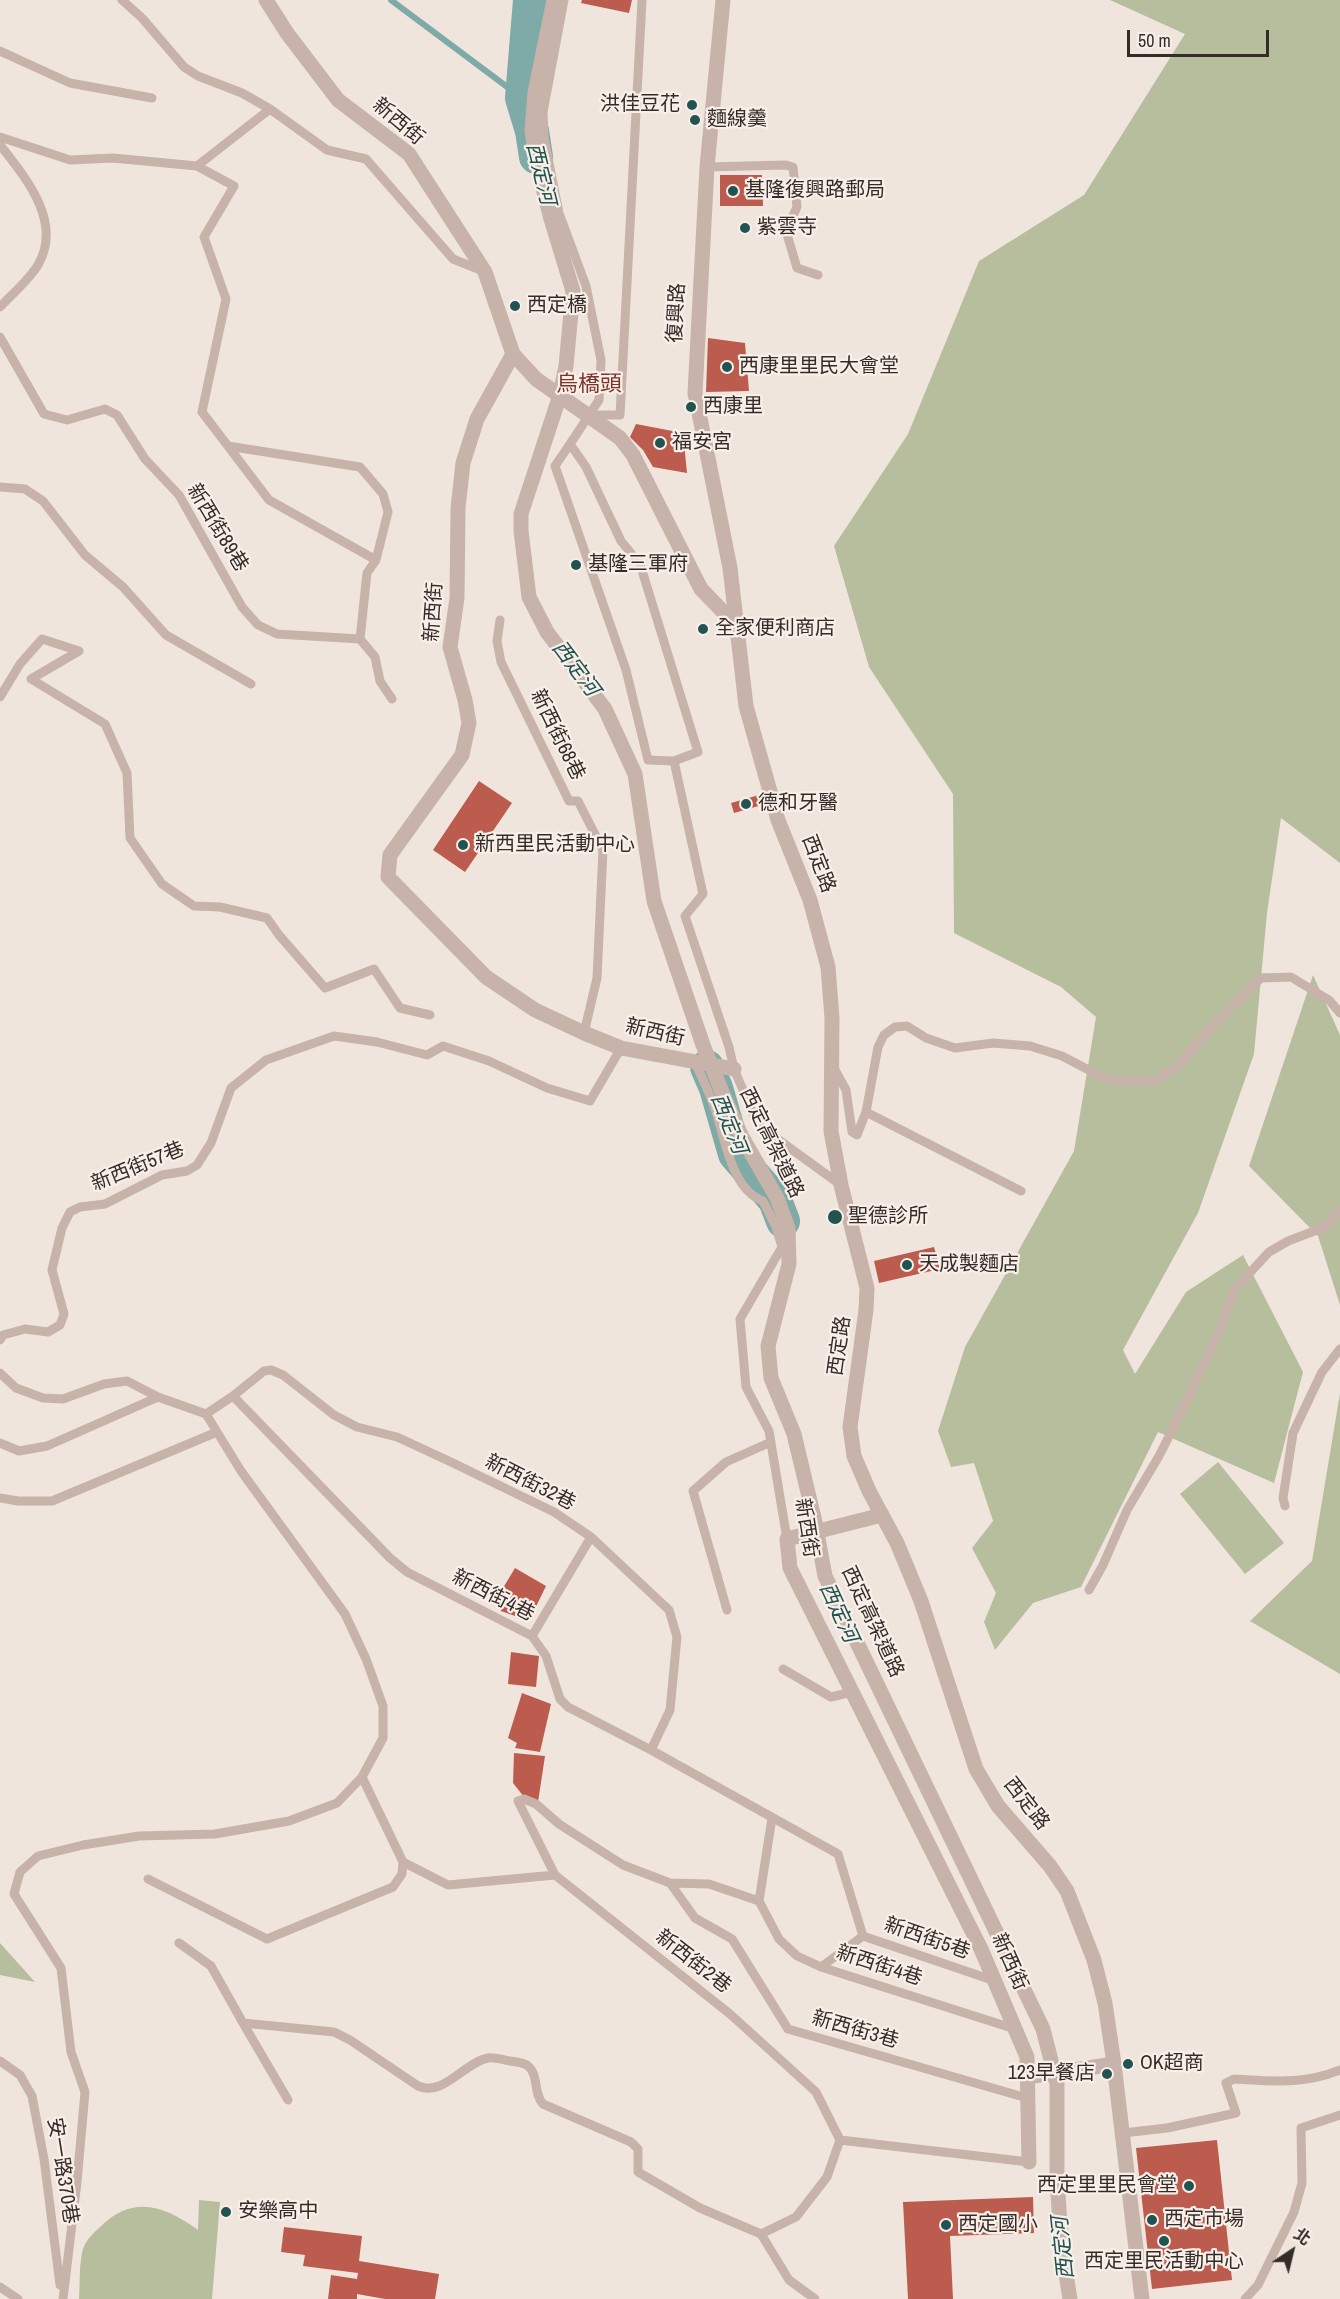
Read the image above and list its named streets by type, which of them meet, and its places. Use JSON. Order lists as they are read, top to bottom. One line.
{"streets":{"street":["新西街","復興路","西定路","西定高架道路"],"lane":["新西街89巷","新西街68巷","新西街57巷","新西街32巷","新西街4巷","新西街5巷","新西街2巷","新西街3巷","安一路370巷"]},"crossings":[["新西街","新西街68巷"],["新西街","西定高架道路"],["新西街","新西街57巷"],["新西街","新西街4巷"],["新西街","新西街5巷"],["新西街","新西街3巷"],["復興路","西定路"],["新西街32巷","新西街4巷"],["新西街4巷","新西街5巷"],["新西街2巷","新西街3巷"]],"districts":["烏橋頭"],"water":["西定河"],"places":["洪佳豆花","麵線羹","基隆復興路郵局","紫雲寺","西定橋","西康里里民大會堂","西康里","福安宮","基隆三軍府","全家便利商店","德和牙醫","新西里民活動中心","聖德診所","天成製麵店","OK超商","123早餐店","西定里里民會堂","安樂高中","西定市場","西定國小","西定里民活動中心"],"scale_bar":"50 m","north":"top right"}
